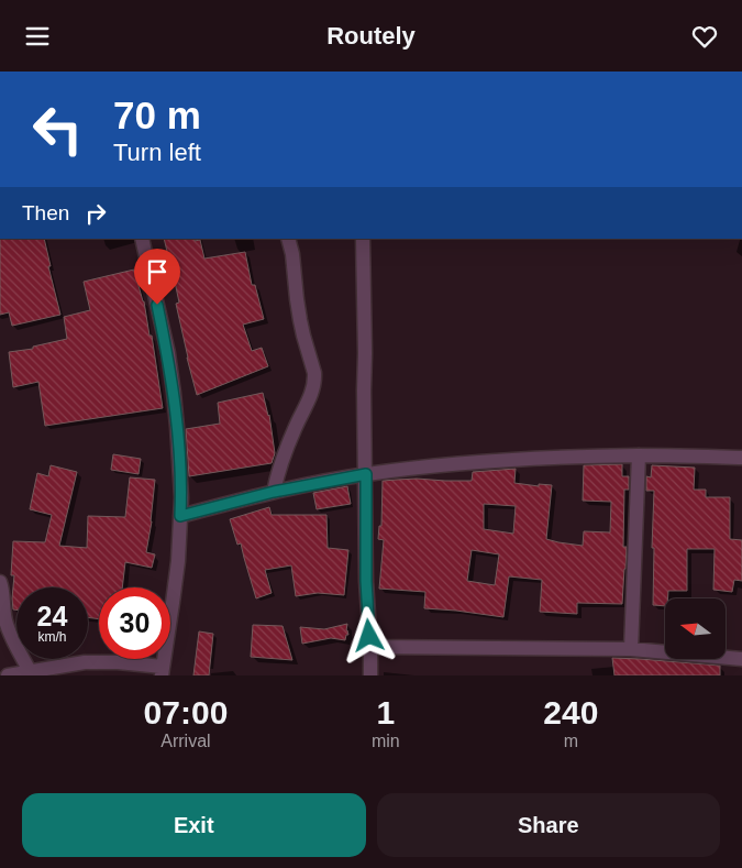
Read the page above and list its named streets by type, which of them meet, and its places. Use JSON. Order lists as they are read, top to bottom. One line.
{"north":"left","page":{"header":"Routely","turn":["70 m","Turn left"],"then":"Then","speed":"24 km/h","limit":"30","eta":["07:00","Arrival","1","min","240","m"],"buttons":["Exit","Share"]}}
